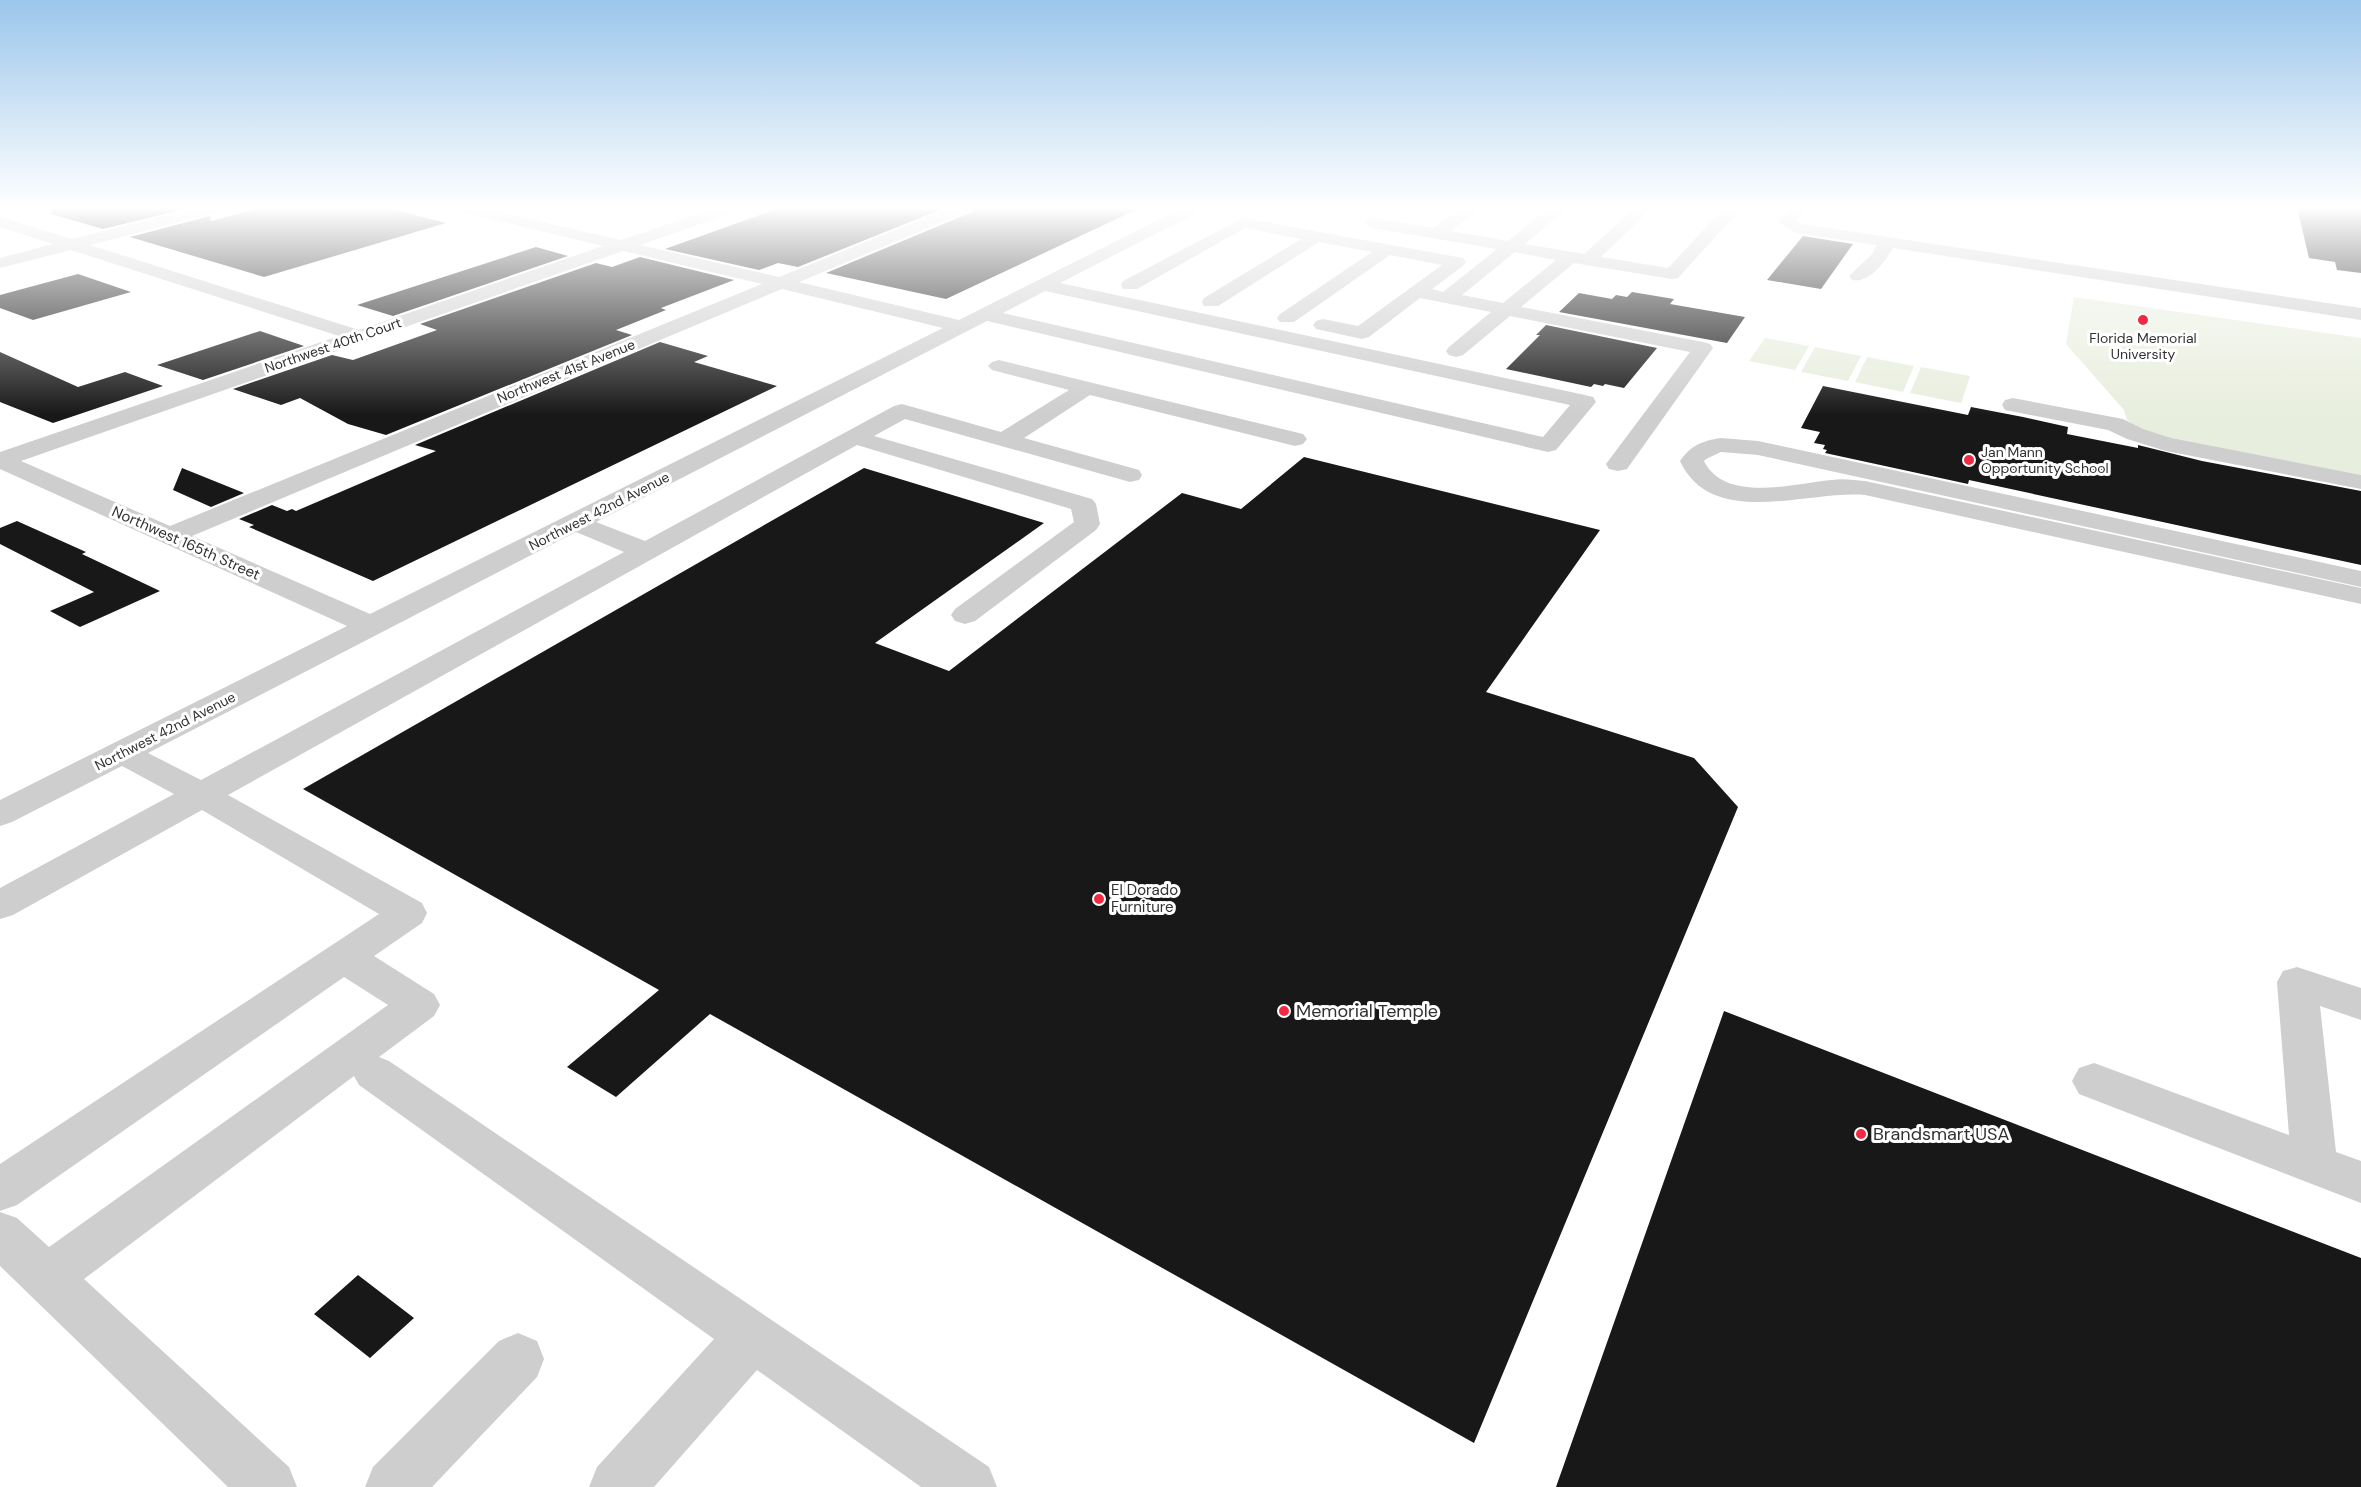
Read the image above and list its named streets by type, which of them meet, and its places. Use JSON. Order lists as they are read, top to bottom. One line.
{"streets":{"street":["Northwest 40th Court","Northwest 41st Avenue","Northwest 42nd Avenue","Northwest 165th Street"]},"crossings":[["Northwest 40th Court","Northwest 165th Street"],["Northwest 41st Avenue","Northwest 165th Street"],["Northwest 42nd Avenue","Northwest 165th Street"]],"places":["Florida Memorial University","Jan Mann Opportunity School","El Dorado Furniture","Memorial Temple","Brandsmart USA"]}
